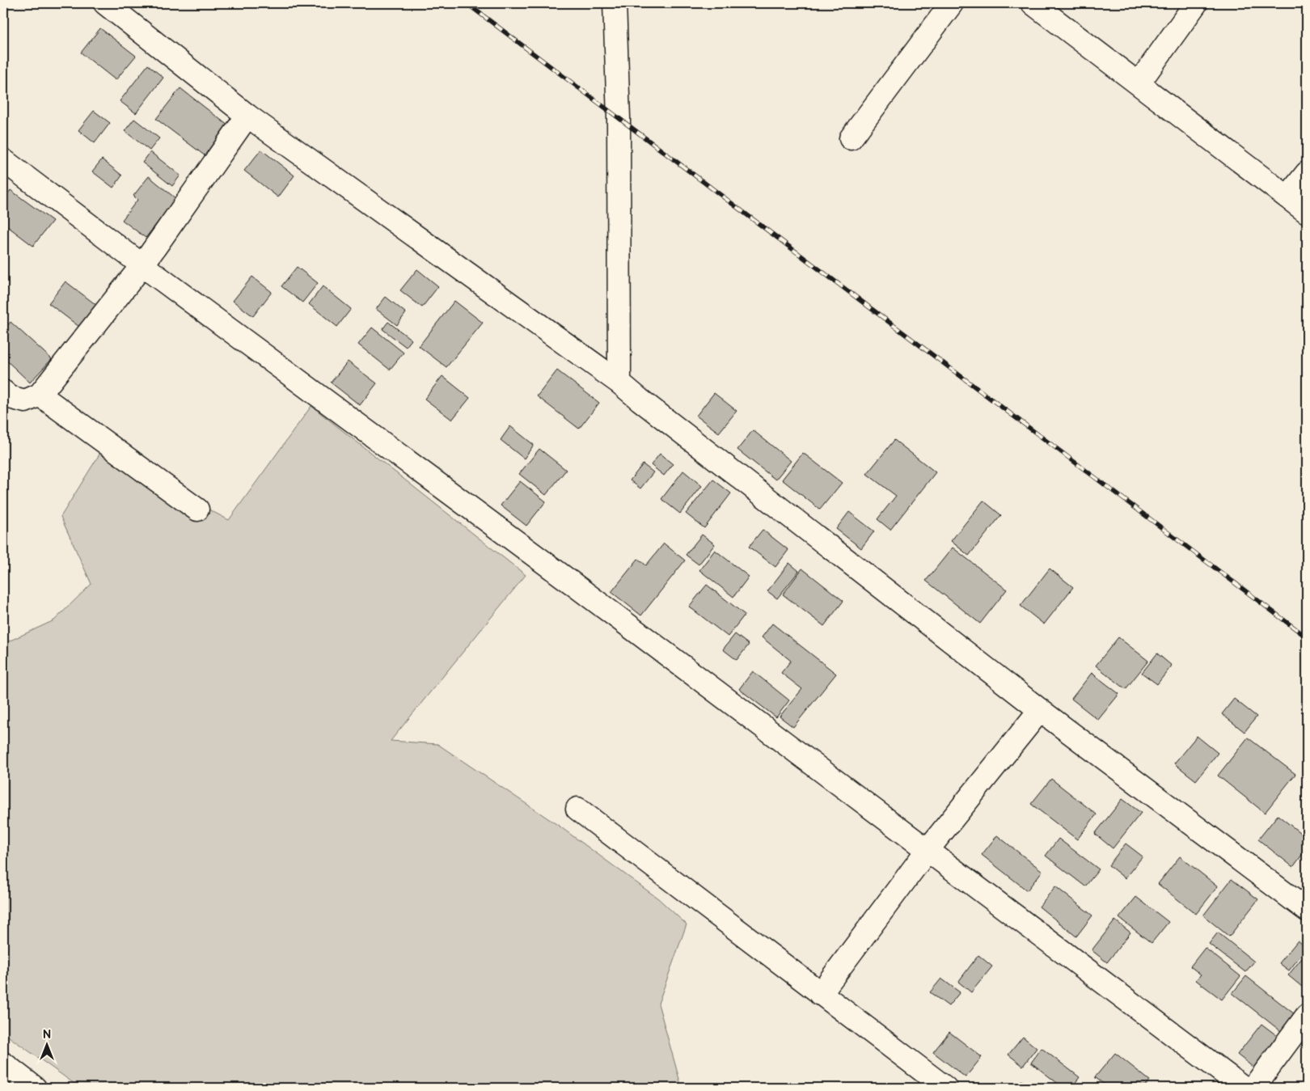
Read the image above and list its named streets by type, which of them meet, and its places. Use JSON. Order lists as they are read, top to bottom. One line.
{"north":"top"}
